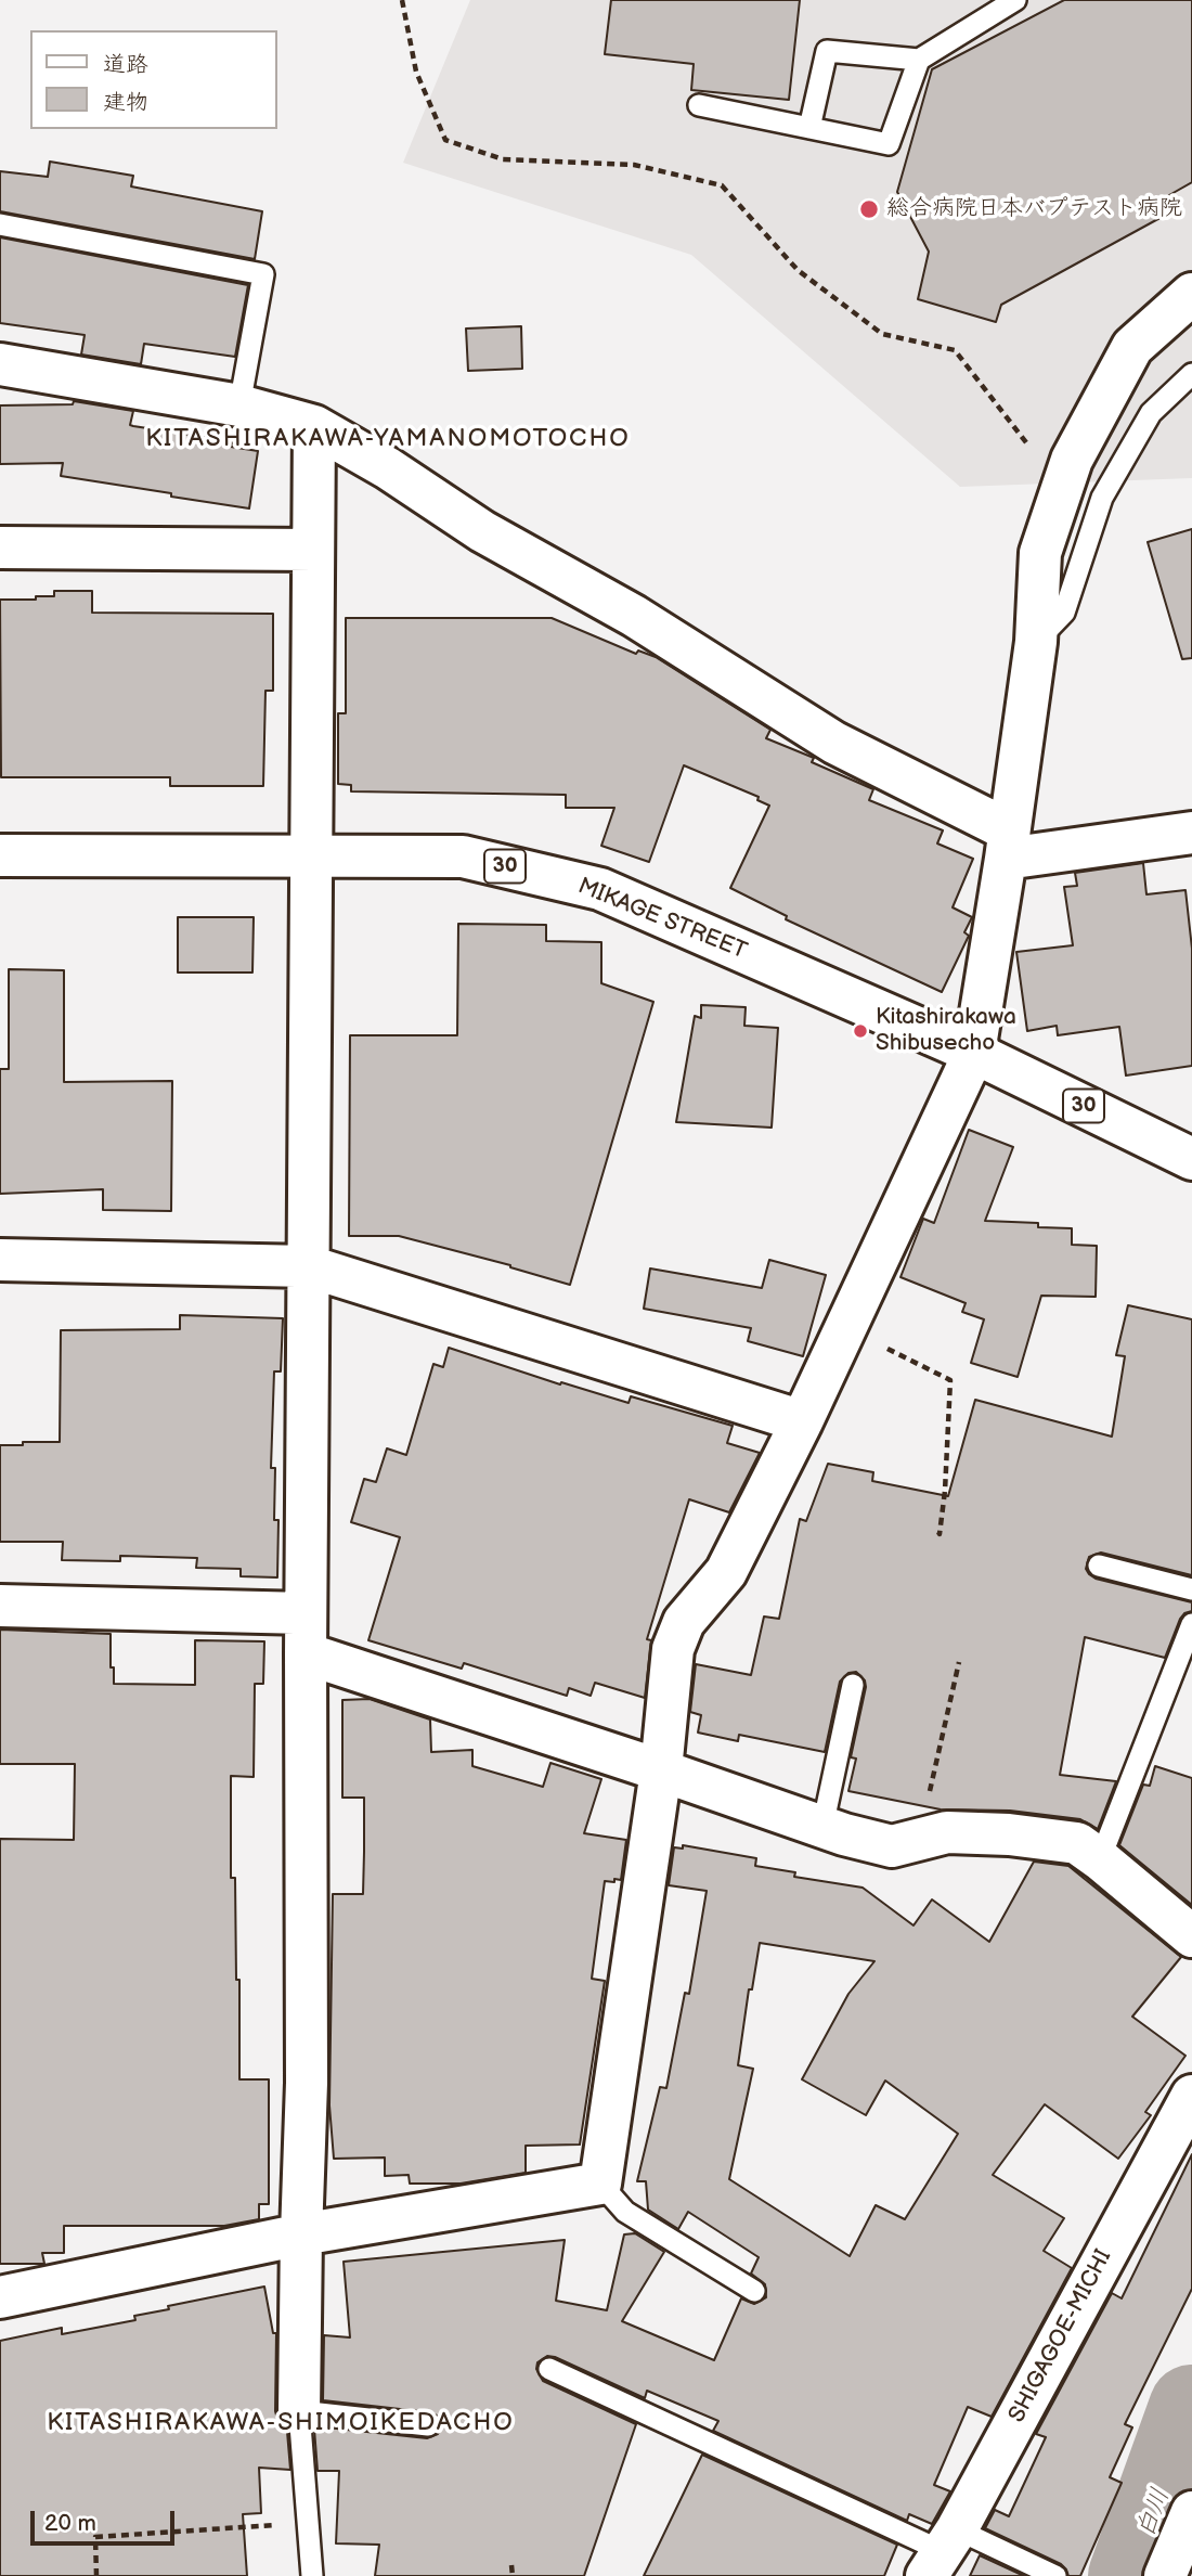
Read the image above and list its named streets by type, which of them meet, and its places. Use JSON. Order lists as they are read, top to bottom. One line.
{"streets":{"street":["30","MIKAGE STREET","SHIGAGOE-MICHI"]},"districts":["KITASHIRAKAWA-YAMANOMOTOCHO","KITASHIRAKAWA-SHIMOIKEDACHO"],"water":["白川"],"places":["総合病院日本バプテスト病院","Kitashirakawa Shibusecho"],"legend":["道路","建物"],"scale_bar":"20 m"}
